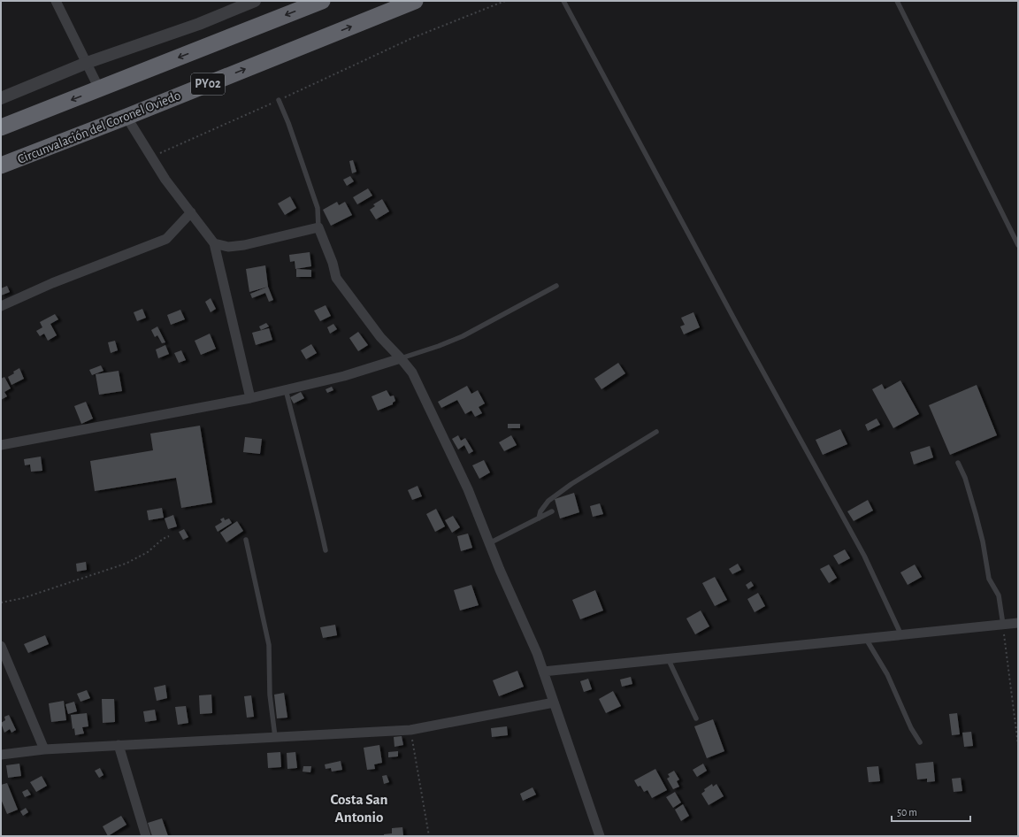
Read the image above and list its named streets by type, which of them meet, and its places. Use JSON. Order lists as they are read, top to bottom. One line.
{"streets":{"highway":["PY02","Circunvalación del Coronel Oviedo"]},"districts":["Costa San Antonio"],"scale_bar":"50 m"}
